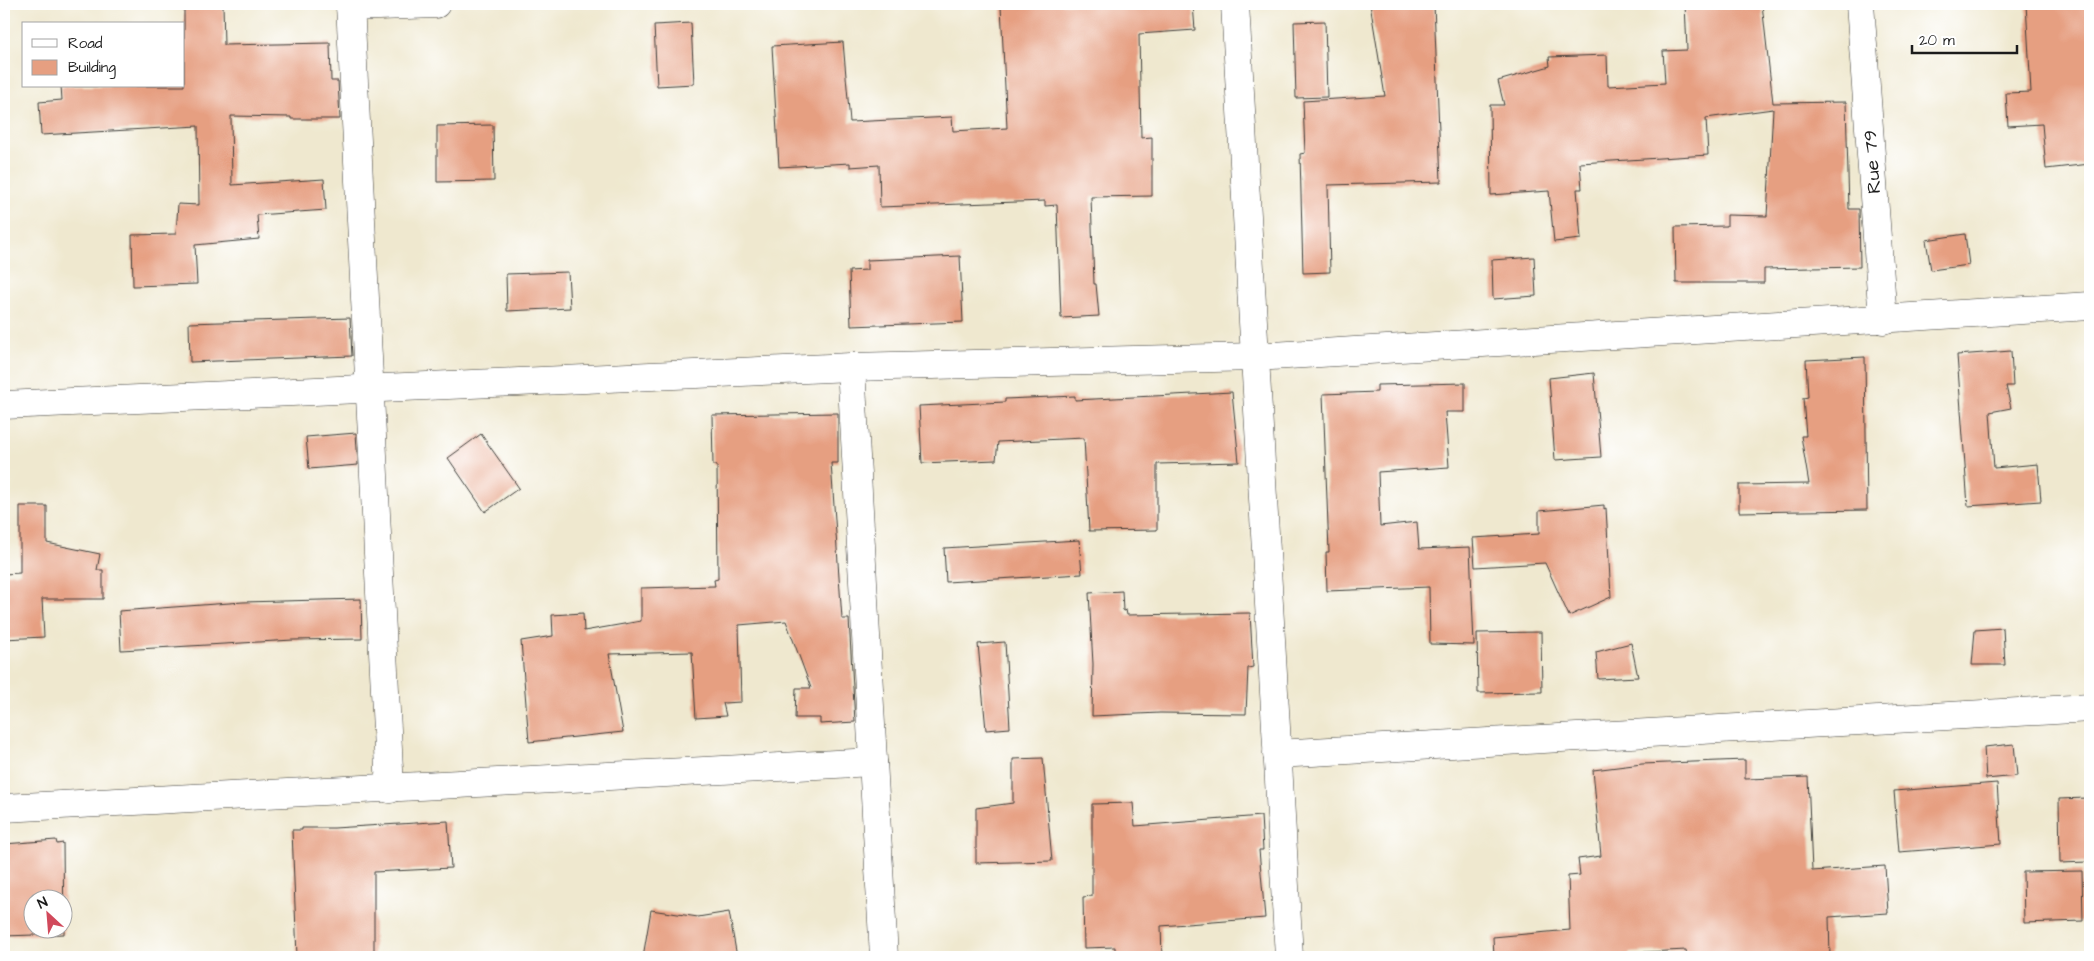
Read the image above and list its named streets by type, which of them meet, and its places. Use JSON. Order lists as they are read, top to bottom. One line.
{"streets":{"street":["Rue 79"]},"legend":["Road","Building"],"scale_bar":"20 m","north":"top left"}
